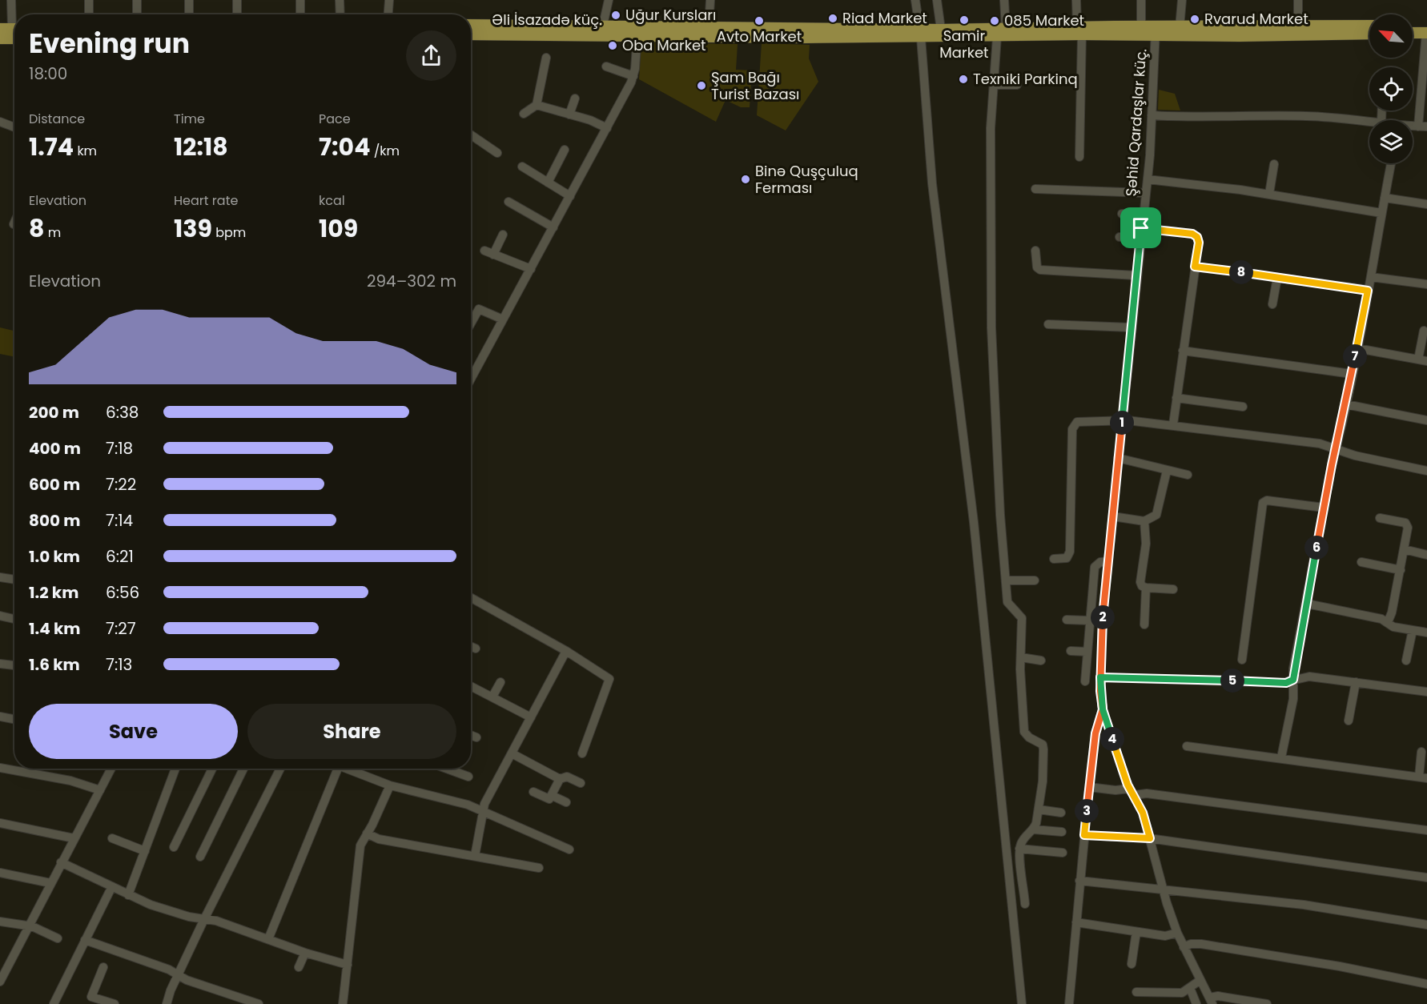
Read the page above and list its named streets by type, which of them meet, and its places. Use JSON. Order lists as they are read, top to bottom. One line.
{"streets":{"main road":["Əli İsazadə küç."],"street":["Şəhid Qardaşlar küç."]},"crossings":[["Əli İsazadə küç.","Şəhid Qardaşlar küç."]],"places":["Uğur Kursları","Riad Market","Rvarud Market","Samir Market","Avto Market","085 Market","Oba Market","Texniki Parkinq","Şam Bağı Turist Bazası","Binə Quşçuluq Ferması"],"north":"top left","page":{"heading":["Evening run","18:00"],"stats":[["Distance","1.74 km"],["Time","12:18"],["Pace","7:04 /km"],["Elevation","8 m"],["Heart rate","139 bpm"],["kcal","109"]],"chart":["Elevation","294–302 m"],"pins":["8","7","1","6","2","5","4","3"],"list":[{"name":"200 m","note":"6:38"},{"name":"400 m","note":"7:18"},{"name":"600 m","note":"7:22"},{"name":"800 m","note":"7:14"},{"name":"1.0 km","note":"6:21"},{"name":"1.2 km","note":"6:56"},{"name":"1.4 km","note":"7:27"},{"name":"1.6 km","note":"7:13"}],"buttons":["Save","Share"]}}
